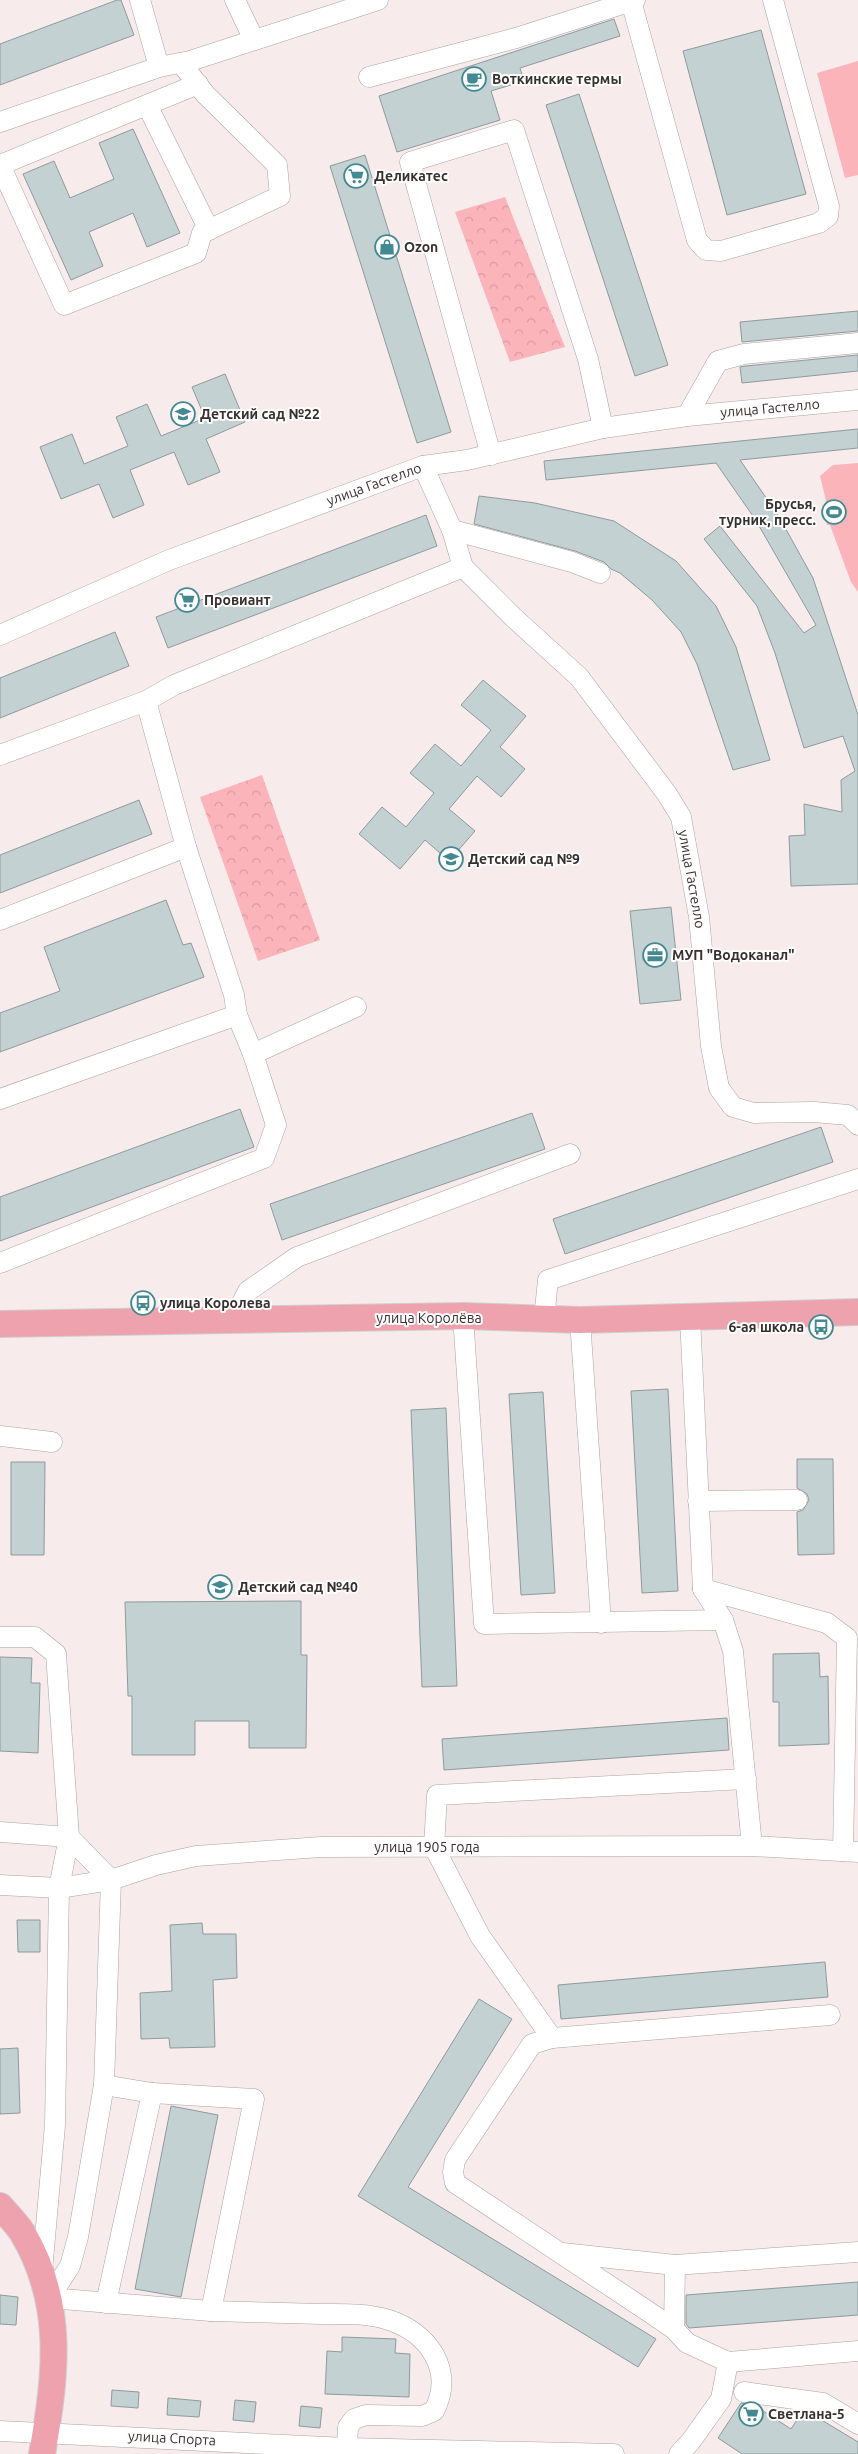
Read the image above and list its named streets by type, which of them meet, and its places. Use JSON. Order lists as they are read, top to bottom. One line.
{"streets":{"main road":["улица Королёва"],"street":["улица Гастелло","улица 1905 года","улица Спорта"]},"places":{"cafe":["Воткинские термы"],"supermarket":["Деликатес","Провиант","Светлана-5"],"shop":["Ozon"],"school or university":["Детский сад №22","Детский сад №9","Детский сад №40"],"sports":["Брусья, турник, пресс."],"office":["МУП \"Водоканал\""],"bus stop":["улица Королева","6-ая школа"]}}
